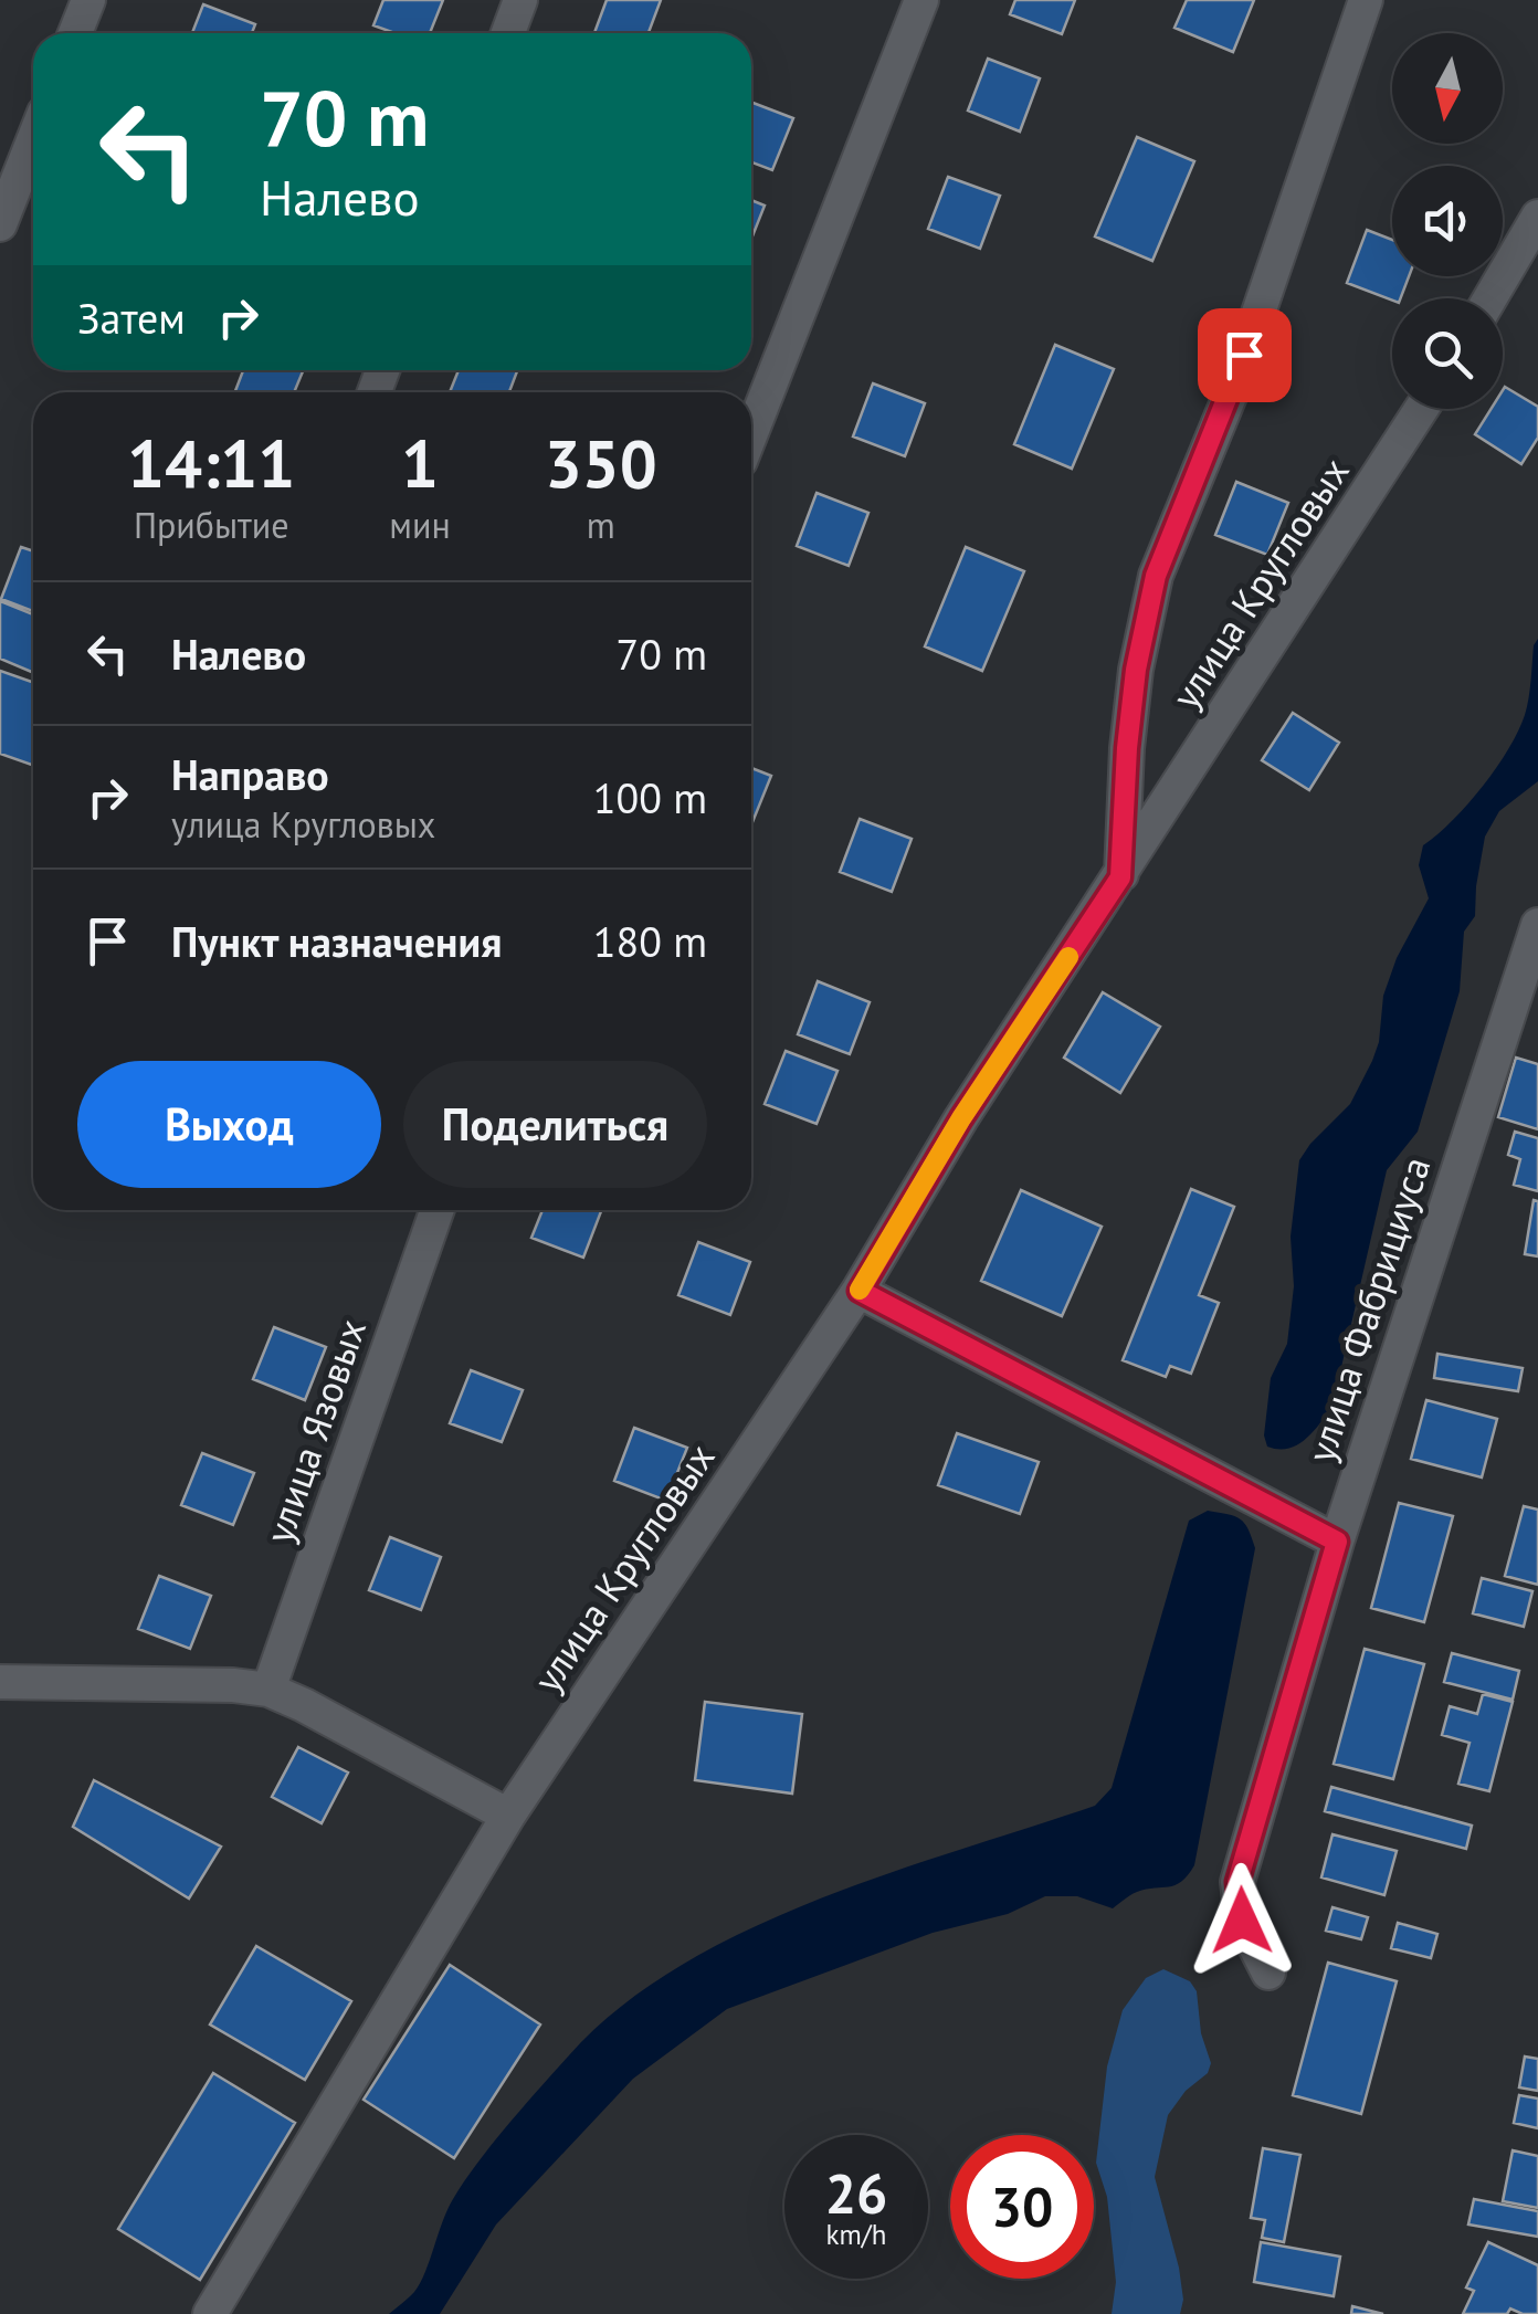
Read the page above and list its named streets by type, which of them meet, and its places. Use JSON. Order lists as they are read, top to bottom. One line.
{"streets":{"street":["улица Кругловых","улица Фабрициуса","улица Язовых"]},"north":"bottom","page":{"turn":["70 m","Налево"],"then":"Затем","eta":["14:11","Прибытие","1","мин","350","m"],"list":[{"name":"Налево","value":"70 m"},{"name":"Направо","note":"улица Кругловых","value":"100 m"},{"name":"Пункт назначения","value":"180 m"}],"buttons":["Выход","Поделиться"],"speed":"26 km/h","limit":"30"}}
